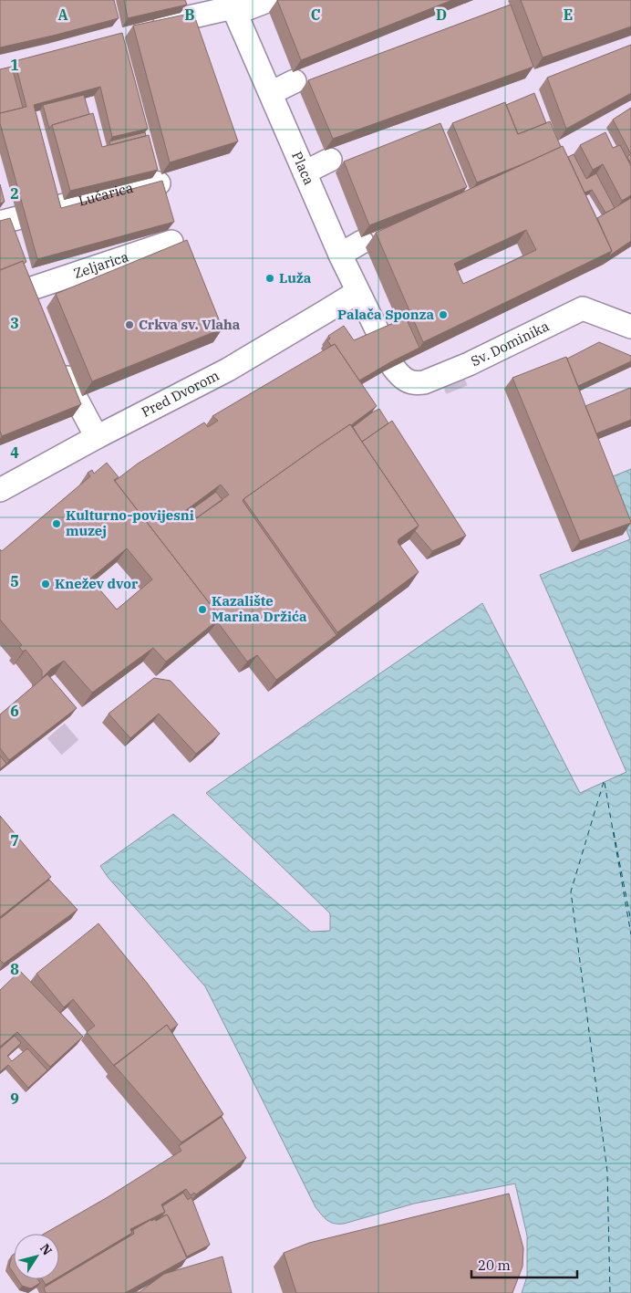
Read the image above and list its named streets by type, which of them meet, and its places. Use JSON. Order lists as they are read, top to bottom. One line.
{"streets":{"street":["Placa","Lučarica","Zeljarica","Sv. Dominika","Pred Dvorom"]},"crossings":[["Placa","Pred Dvorom"]],"places":["Luža","Palača Sponza","Crkva sv. Vlaha","Kulturno-povijesni muzej","Knežev dvor","Kazalište Marina Držića"],"scale_bar":"20 m","north":"top right","grid":{"columns":["A","B","C","D","E"],"rows":["1","2","3","4","5","6","7","8","9"]}}
